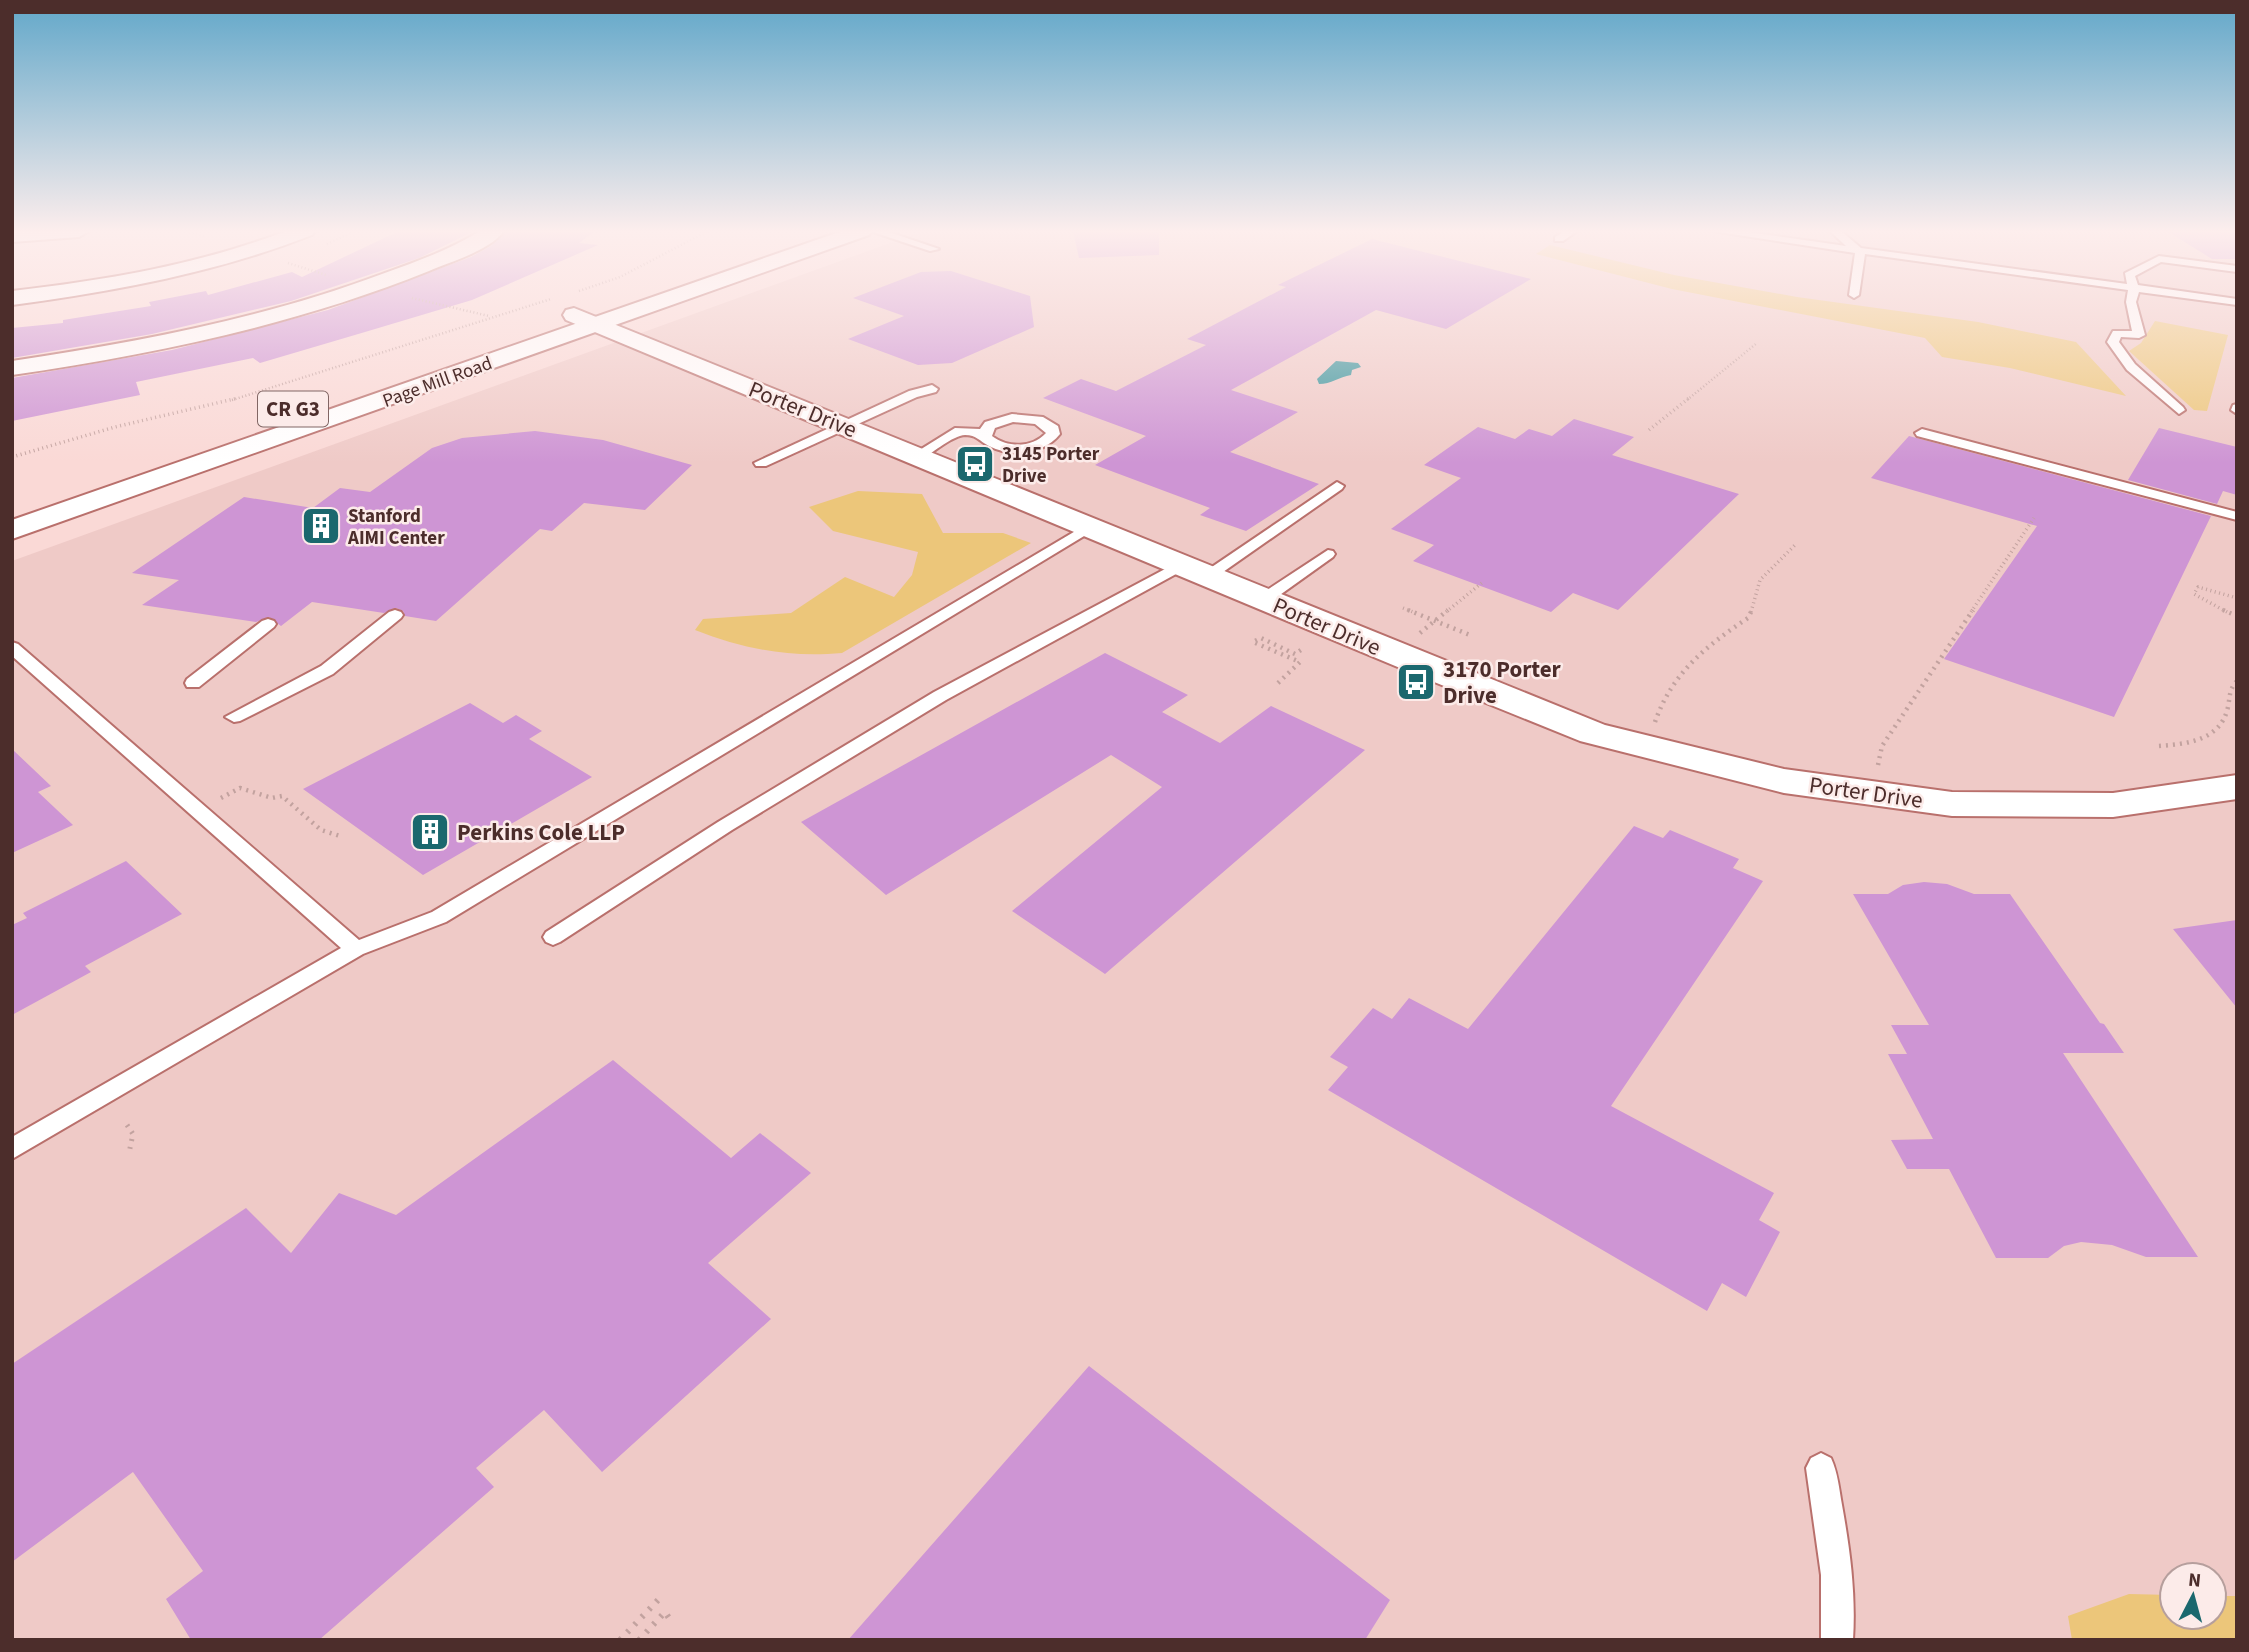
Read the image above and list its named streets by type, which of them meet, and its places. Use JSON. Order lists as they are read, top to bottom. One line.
{"streets":{"street":["Page Mill Road","CR G3","Porter Drive"]},"places":{"bus stop":["3145 Porter Drive","3170 Porter Drive"],"building":["Stanford AIMI Center","Perkins Cole LLP"]},"north":"top"}
